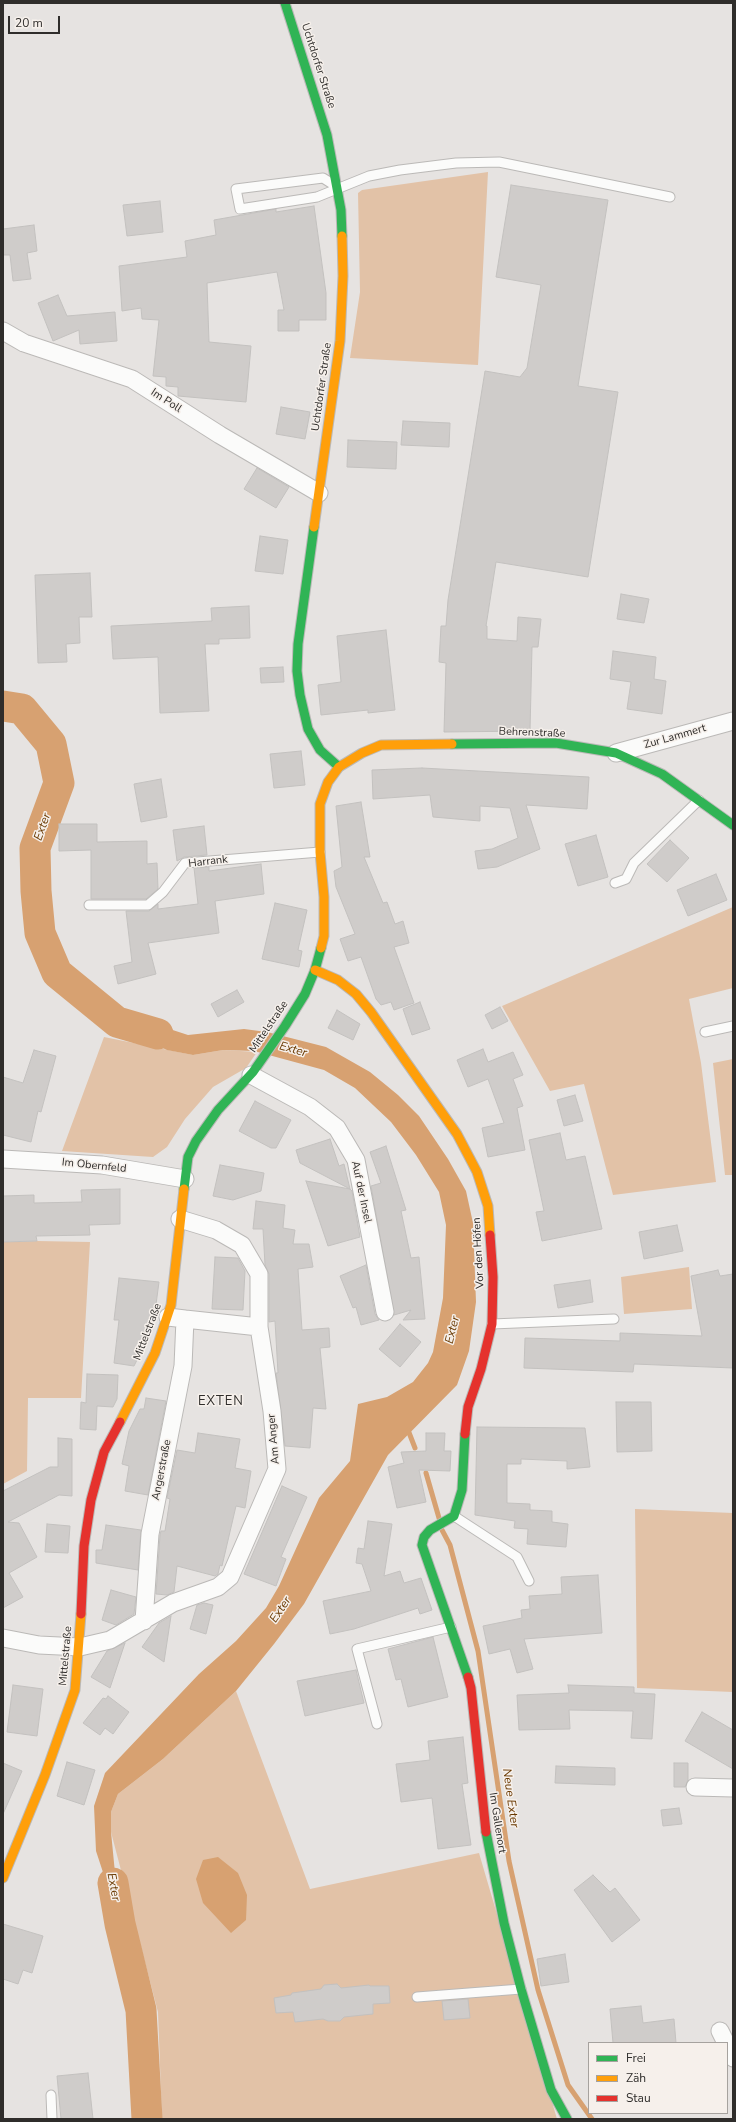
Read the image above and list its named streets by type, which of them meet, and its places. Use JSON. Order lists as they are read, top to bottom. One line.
{"streets":{"street":["Uchtdorfer Straße","Im Poll","Behrenstraße","Zur Lammert","Mittelstraße","Im Obernfeld","Auf der Insel","Vor den Höfen","Am Anger","Angerstraße","Im Gallenort"],"lane":["Harrank"]},"crossings":[["Uchtdorfer Straße","Im Poll"],["Uchtdorfer Straße","Behrenstraße"],["Uchtdorfer Straße","Mittelstraße"],["Behrenstraße","Zur Lammert"],["Behrenstraße","Mittelstraße"],["Harrank","Mittelstraße"],["Mittelstraße","Im Obernfeld"],["Mittelstraße","Auf der Insel"],["Mittelstraße","Vor den Höfen"],["Mittelstraße","Am Anger"],["Vor den Höfen","Im Gallenort"],["Am Anger","Angerstraße"]],"districts":["EXTEN"],"water":["Exter","Neue Exter"],"legend":["Frei","Zäh","Stau"],"scale_bar":"20 m"}
